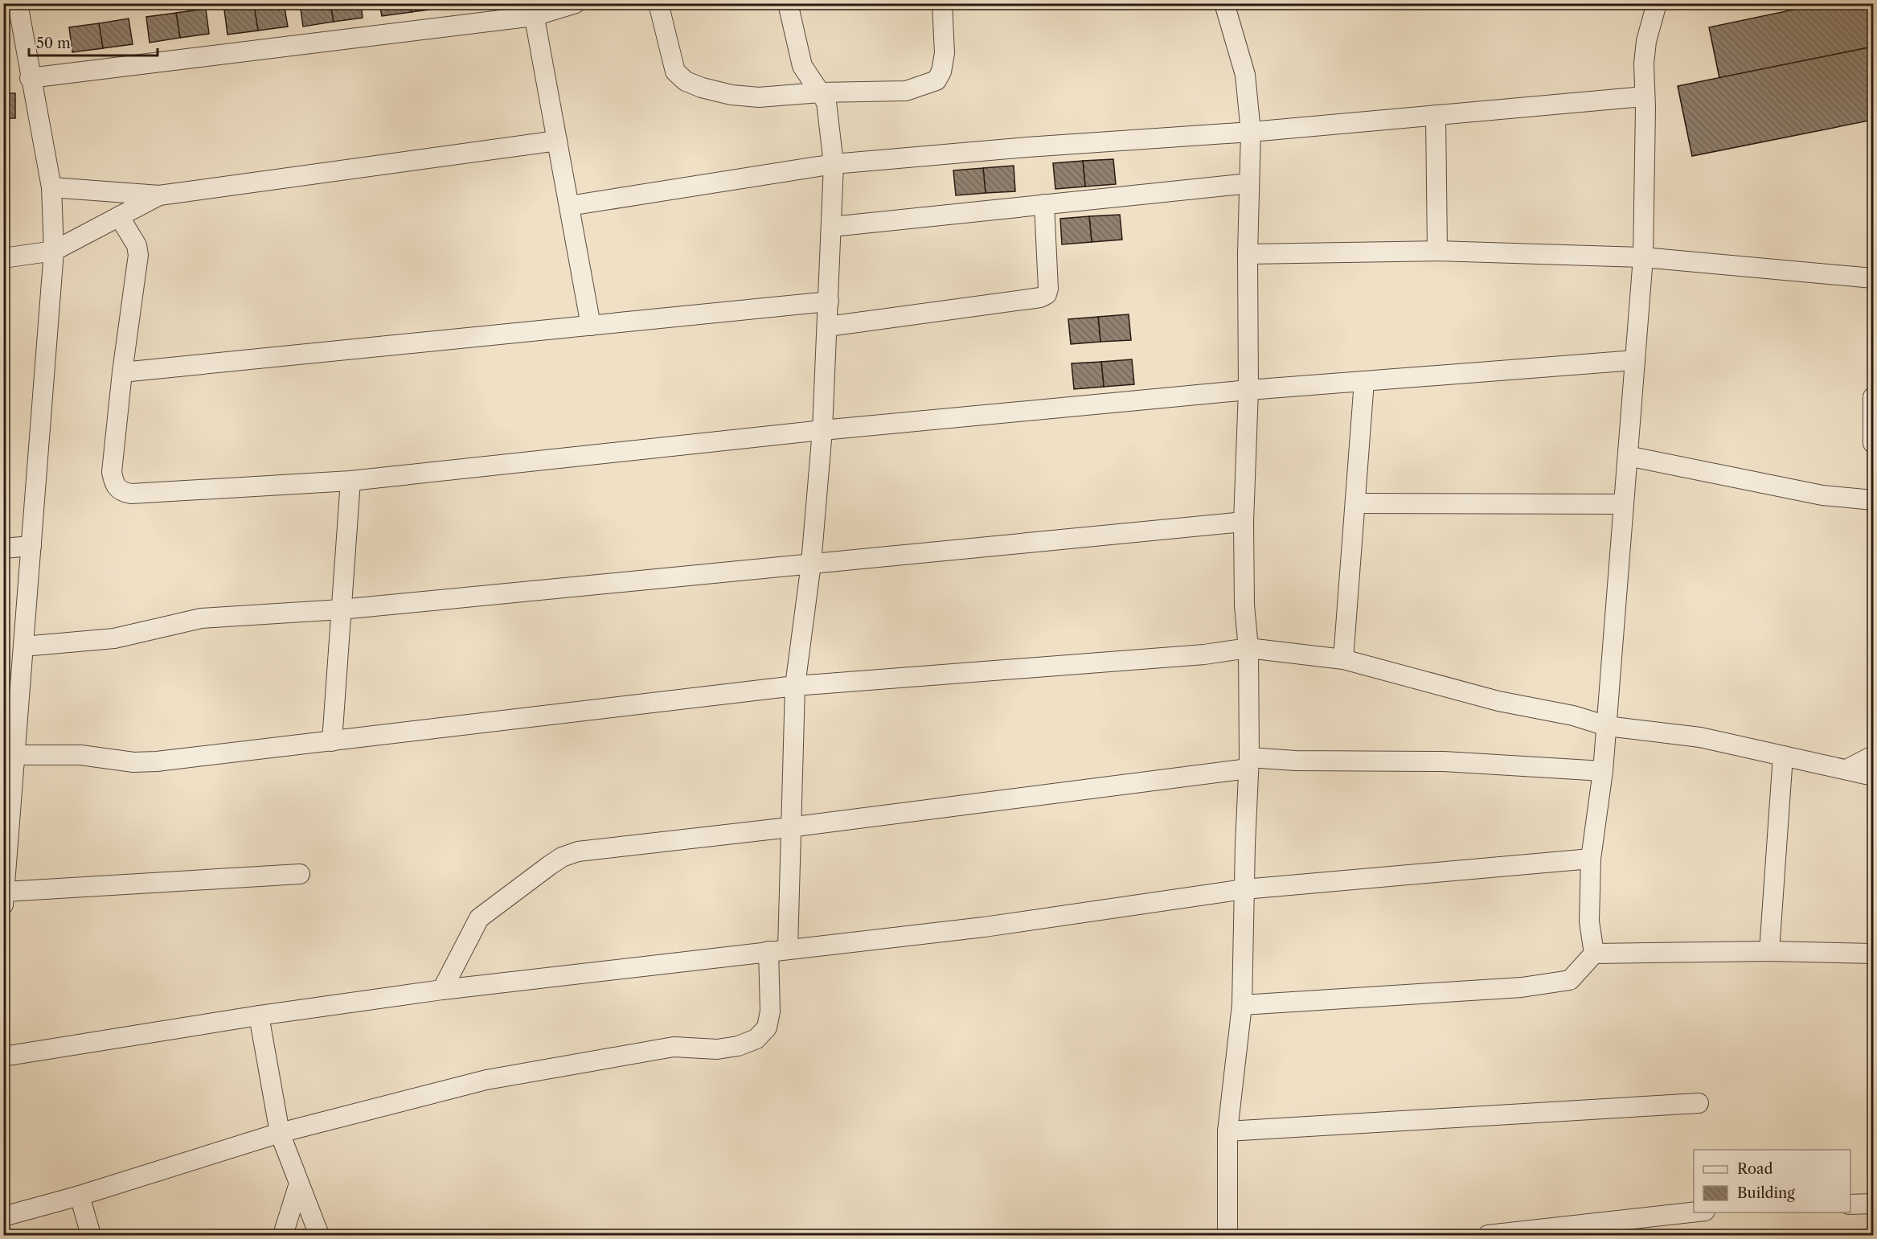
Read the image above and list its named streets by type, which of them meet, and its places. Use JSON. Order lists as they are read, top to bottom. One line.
{"legend":["Road","Building"],"scale_bar":"50 m"}
